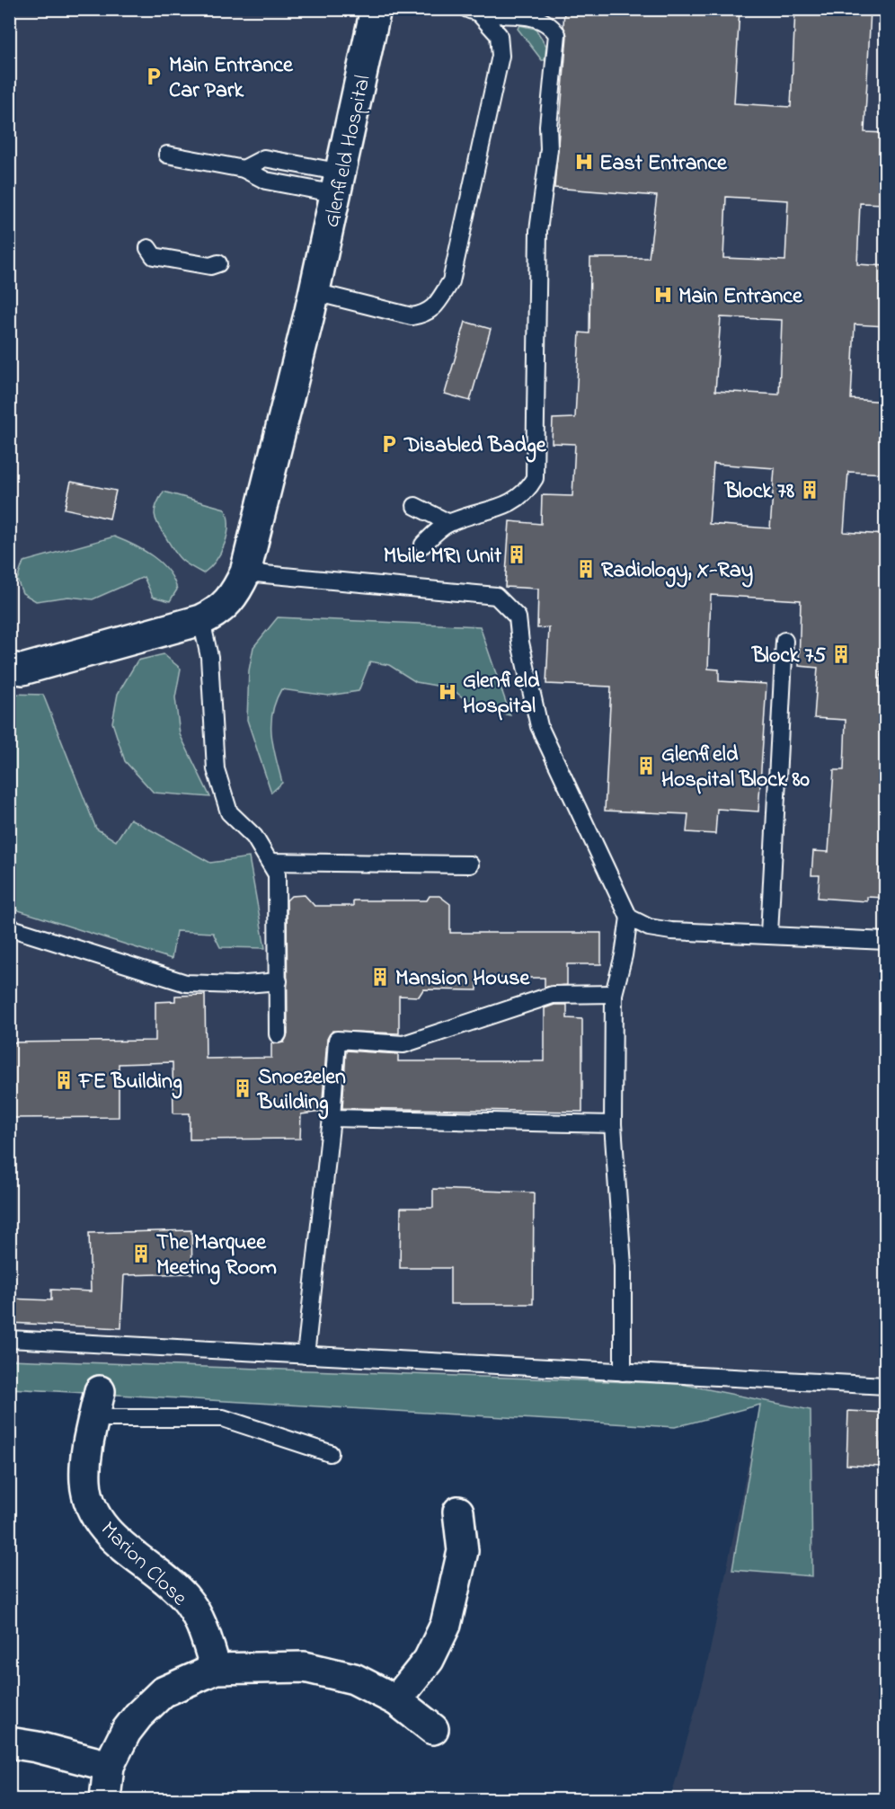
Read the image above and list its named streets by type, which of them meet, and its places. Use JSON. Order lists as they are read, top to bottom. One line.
{"streets":{"street":["Glenfield Hospital","Marion Close"]},"places":{"parking":["Main Entrance Car Park","Disabled Badge"],"hospital":["East Entrance","Main Entrance","Glenfield Hospital"],"building":["Block 78","Mbile MRI Unit","Radiology, X-Ray","Block 75","Glenfield Hospital Block 80","Mansion House","FE Building","Snoezelen Building","The Marquee Meeting Room"]}}
